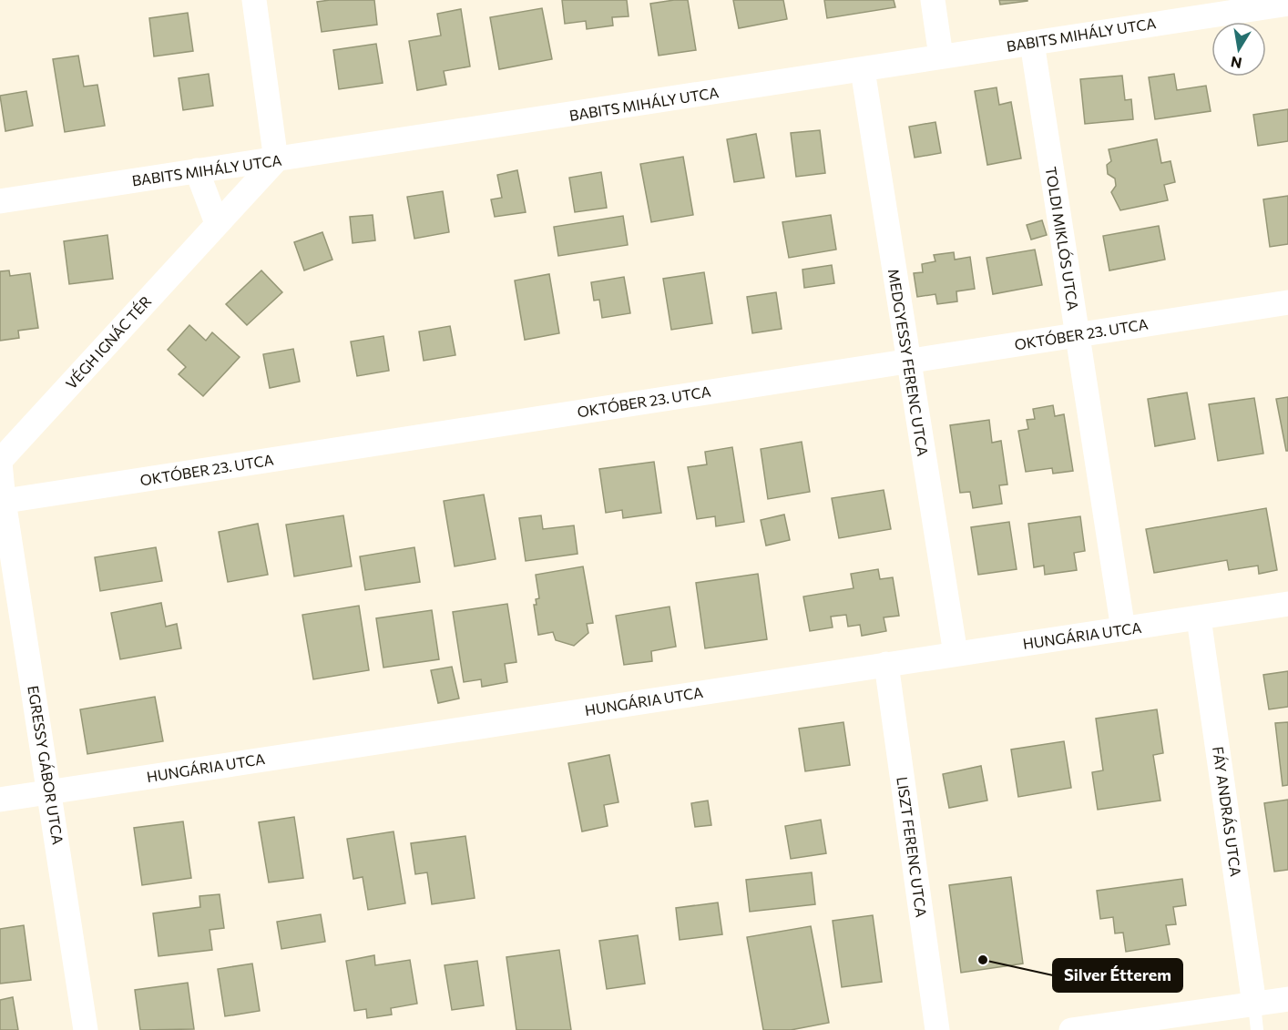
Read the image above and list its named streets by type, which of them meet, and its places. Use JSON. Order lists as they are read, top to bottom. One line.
{"streets":{"street":["BABITS MIHÁLY UTCA","TOLDI MIKLÓS UTCA","OKTÓBER 23. UTCA","VÉGH IGNÁC TÉR","MEDGYESSY FERENC UTCA","HUNGÁRIA UTCA","EGRESSY GÁBOR UTCA","FÁY ANDRÁS UTCA","LISZT FERENC UTCA"]},"crossings":[["BABITS MIHÁLY UTCA","TOLDI MIKLÓS UTCA"],["BABITS MIHÁLY UTCA","VÉGH IGNÁC TÉR"],["BABITS MIHÁLY UTCA","MEDGYESSY FERENC UTCA"],["TOLDI MIKLÓS UTCA","OKTÓBER 23. UTCA"],["TOLDI MIKLÓS UTCA","HUNGÁRIA UTCA"],["OKTÓBER 23. UTCA","VÉGH IGNÁC TÉR"],["OKTÓBER 23. UTCA","MEDGYESSY FERENC UTCA"],["OKTÓBER 23. UTCA","EGRESSY GÁBOR UTCA"],["VÉGH IGNÁC TÉR","EGRESSY GÁBOR UTCA"],["MEDGYESSY FERENC UTCA","HUNGÁRIA UTCA"],["HUNGÁRIA UTCA","EGRESSY GÁBOR UTCA"],["HUNGÁRIA UTCA","FÁY ANDRÁS UTCA"],["HUNGÁRIA UTCA","LISZT FERENC UTCA"]],"places":["Silver Étterem"],"north":"bottom"}
